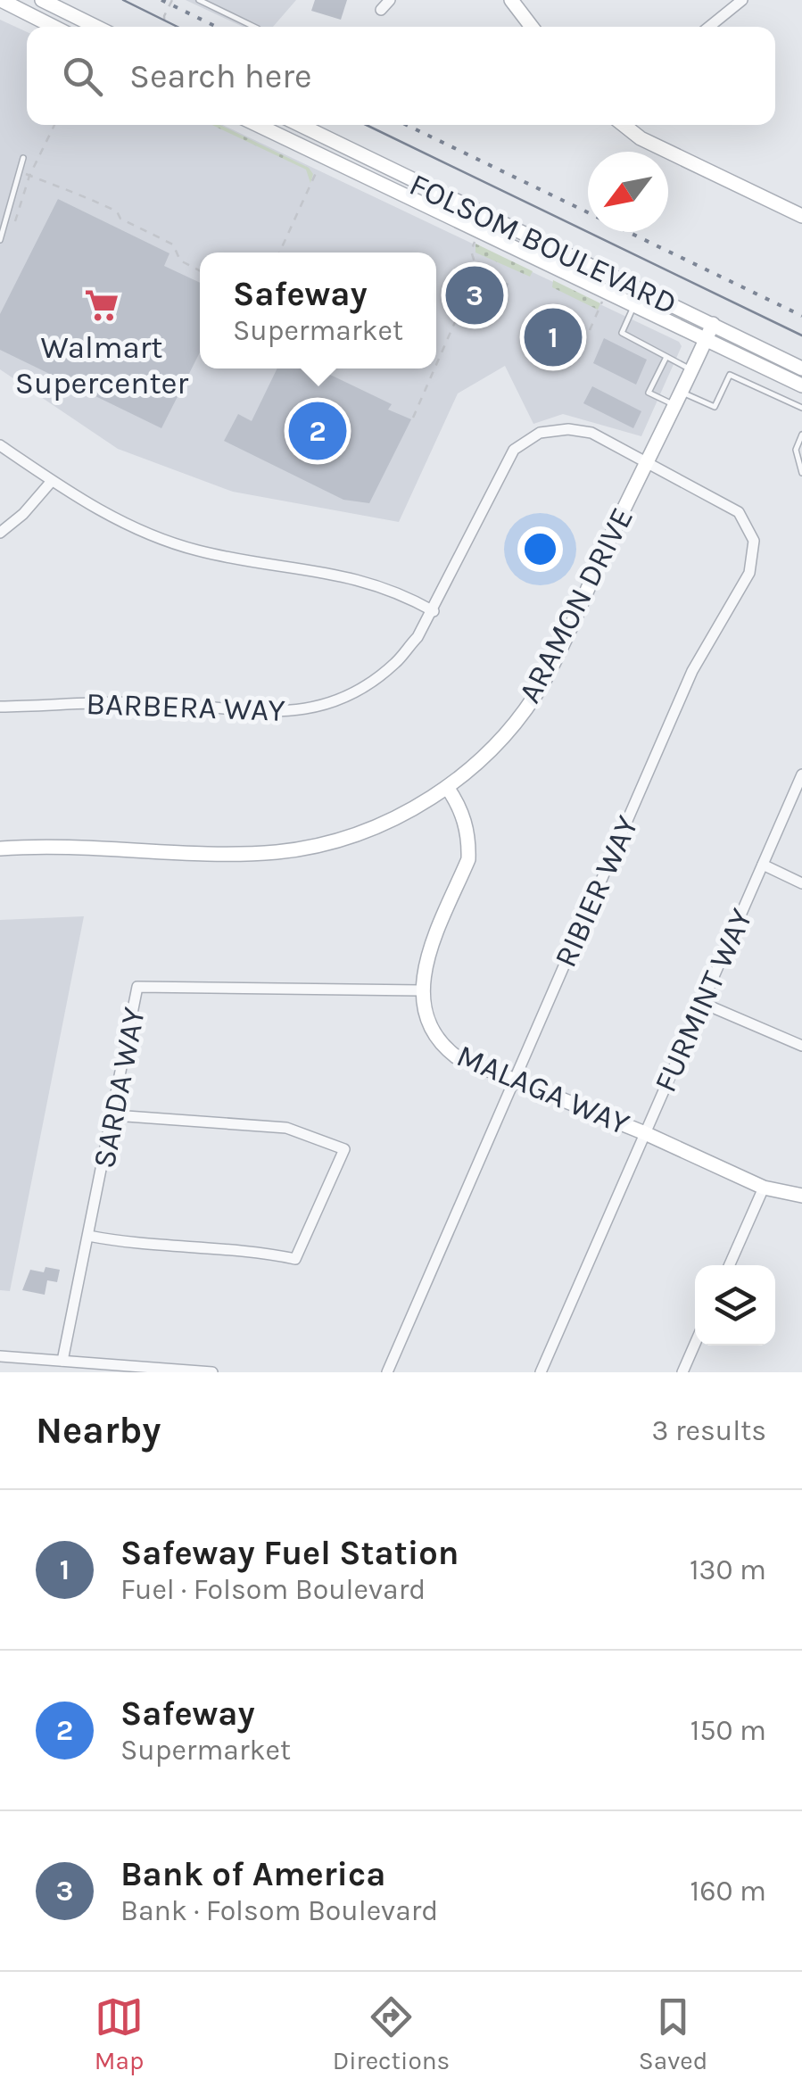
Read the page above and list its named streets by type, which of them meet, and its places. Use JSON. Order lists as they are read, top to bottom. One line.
{"streets":{"street":["FOLSOM BOULEVARD","ARAMON DRIVE","BARBERA WAY","RIBIER WAY","FURMINT WAY","SARDA WAY","MALAGA WAY"]},"crossings":[["FOLSOM BOULEVARD","ARAMON DRIVE"],["ARAMON DRIVE","BARBERA WAY"],["ARAMON DRIVE","RIBIER WAY"],["BARBERA WAY","RIBIER WAY"],["RIBIER WAY","MALAGA WAY"],["FURMINT WAY","MALAGA WAY"],["SARDA WAY","MALAGA WAY"]],"places":{"supermarket":["Walmart Supercenter"]},"north":"bottom left","page":{"search":"Search here","popup":["Safeway","Supermarket"],"pins":["3","1","2"],"heading":["Nearby","3 results"],"list":[{"mark":"1","name":"Safeway Fuel Station","note":"Fuel · Folsom Boulevard","value":"130 m"},{"mark":"2","name":"Safeway","note":"Supermarket","value":"150 m"},{"mark":"3","name":"Bank of America","note":"Bank · Folsom Boulevard","value":"160 m"}],"nav":["Map","Directions","Saved"]}}
